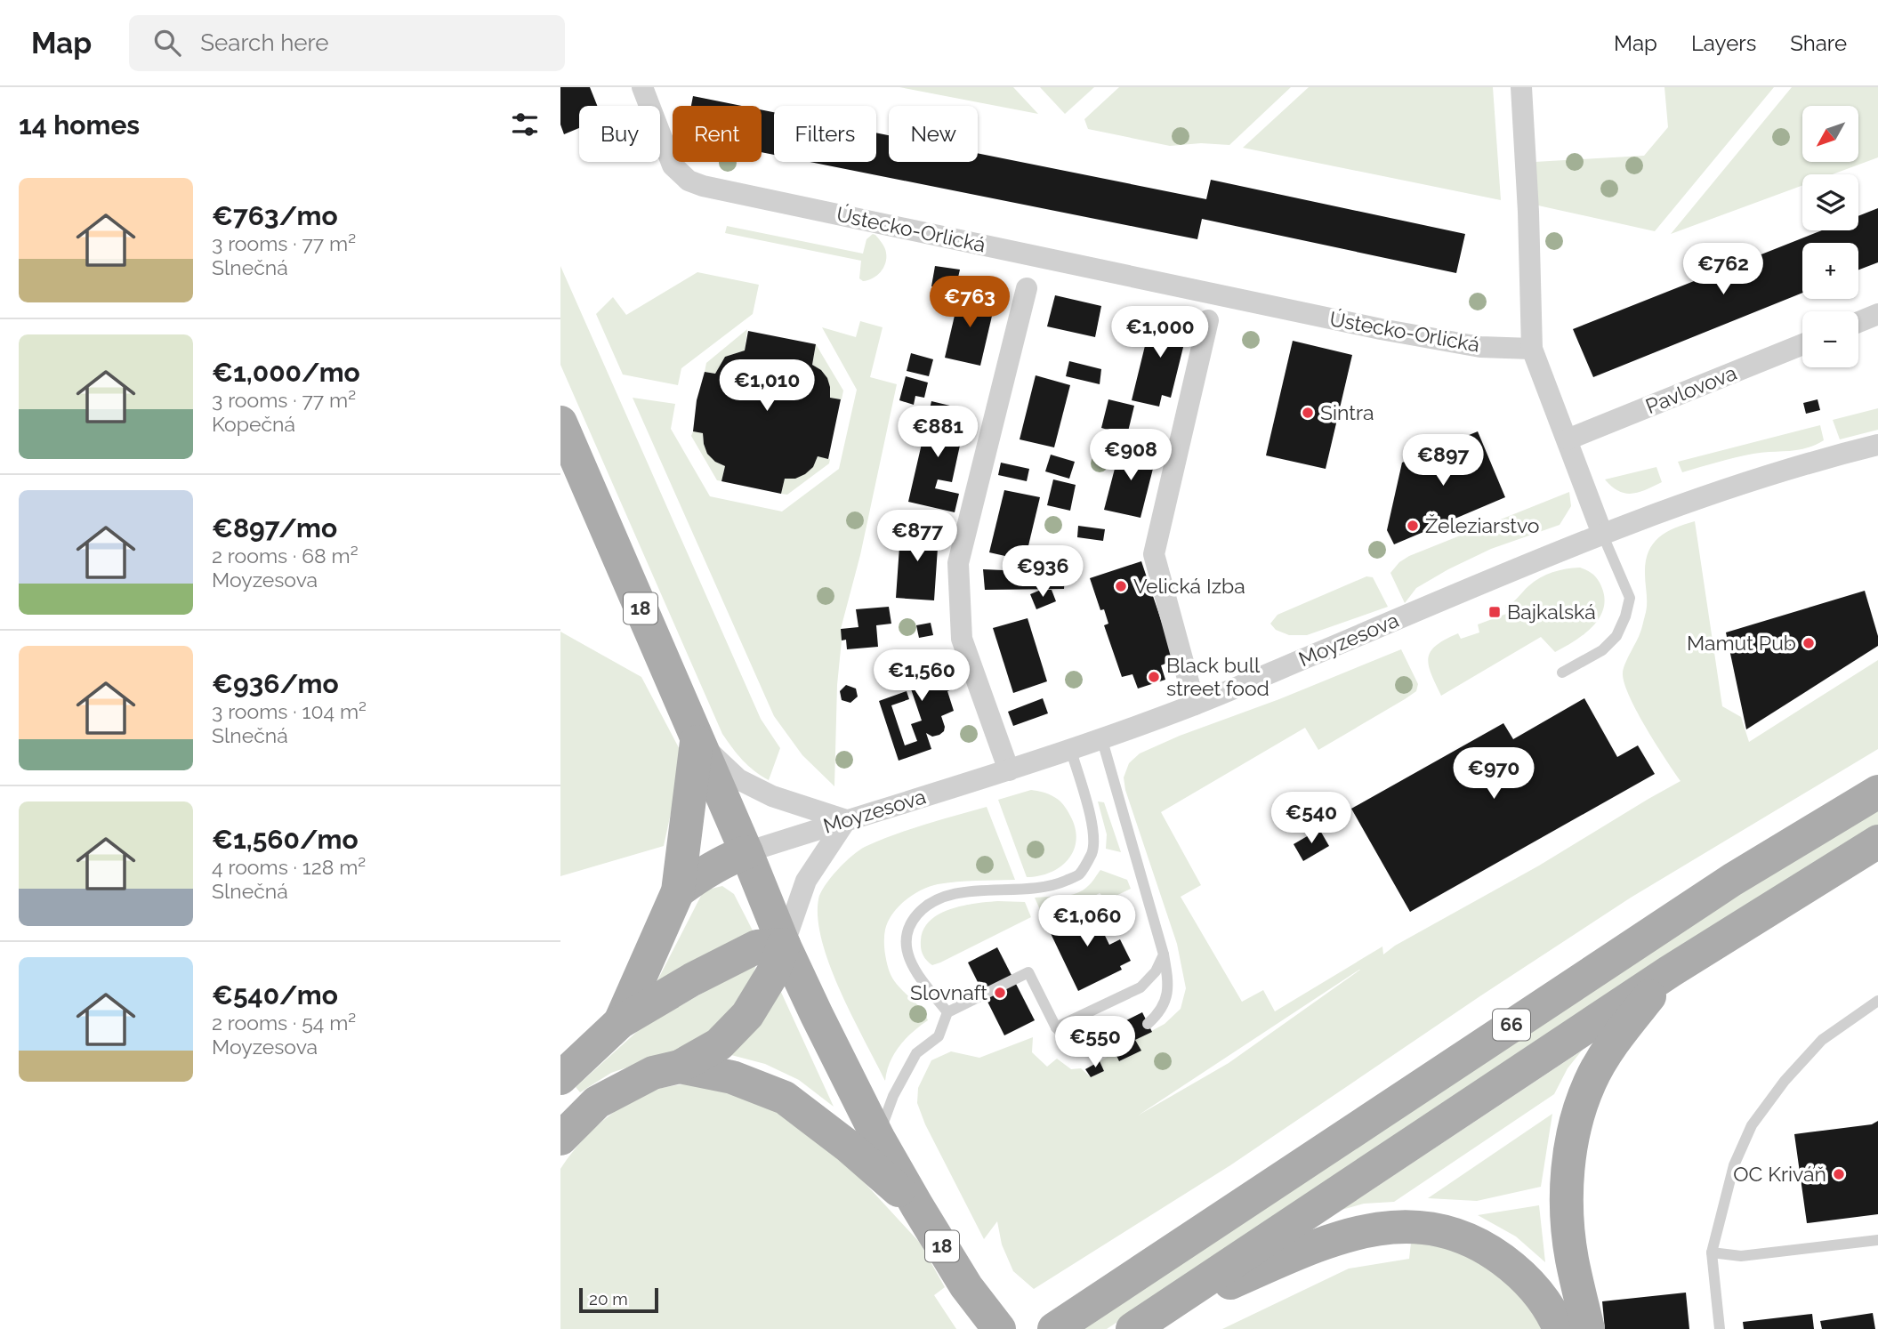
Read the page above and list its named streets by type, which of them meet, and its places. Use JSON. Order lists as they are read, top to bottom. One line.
{"streets":{"main road":["18","66"],"street":["Ústecko-Orlická","Pavlovova","Moyzesova"]},"crossings":[["18","Moyzesova"]],"places":{"other":["Sintra","Železiarstvo","Velická Izba","Mamut Pub","Black bull street food","Slovnaft","OC Kriváň"],"transit":["Bajkalská"]},"scale_bar":"20 m","north":"bottom left","page":{"header":"Map","search":"Search here","nav":["Map","Layers","Share"],"heading":"14 homes","map_buttons":["+","−"],"chip":["Buy","Rent","Filters","New"],"list":[{"name":"€763/mo","note":"3 rooms · 77 m² · Slnečná"},{"name":"€1,000/mo","note":"3 rooms · 77 m² · Kopečná"},{"name":"€897/mo","note":"2 rooms · 68 m² · Moyzesova"},{"name":"€936/mo","note":"3 rooms · 104 m² · Slnečná"},{"name":"€1,560/mo","note":"4 rooms · 128 m² · Slnečná"},{"name":"€540/mo","note":"2 rooms · 54 m² · Moyzesova"}],"price":["€762","€763","€1,000","€1,010","€881","€908","€897","€877","€936","€1,560","€970","€540","€1,060","€550"],"scale":"20 m"}}
